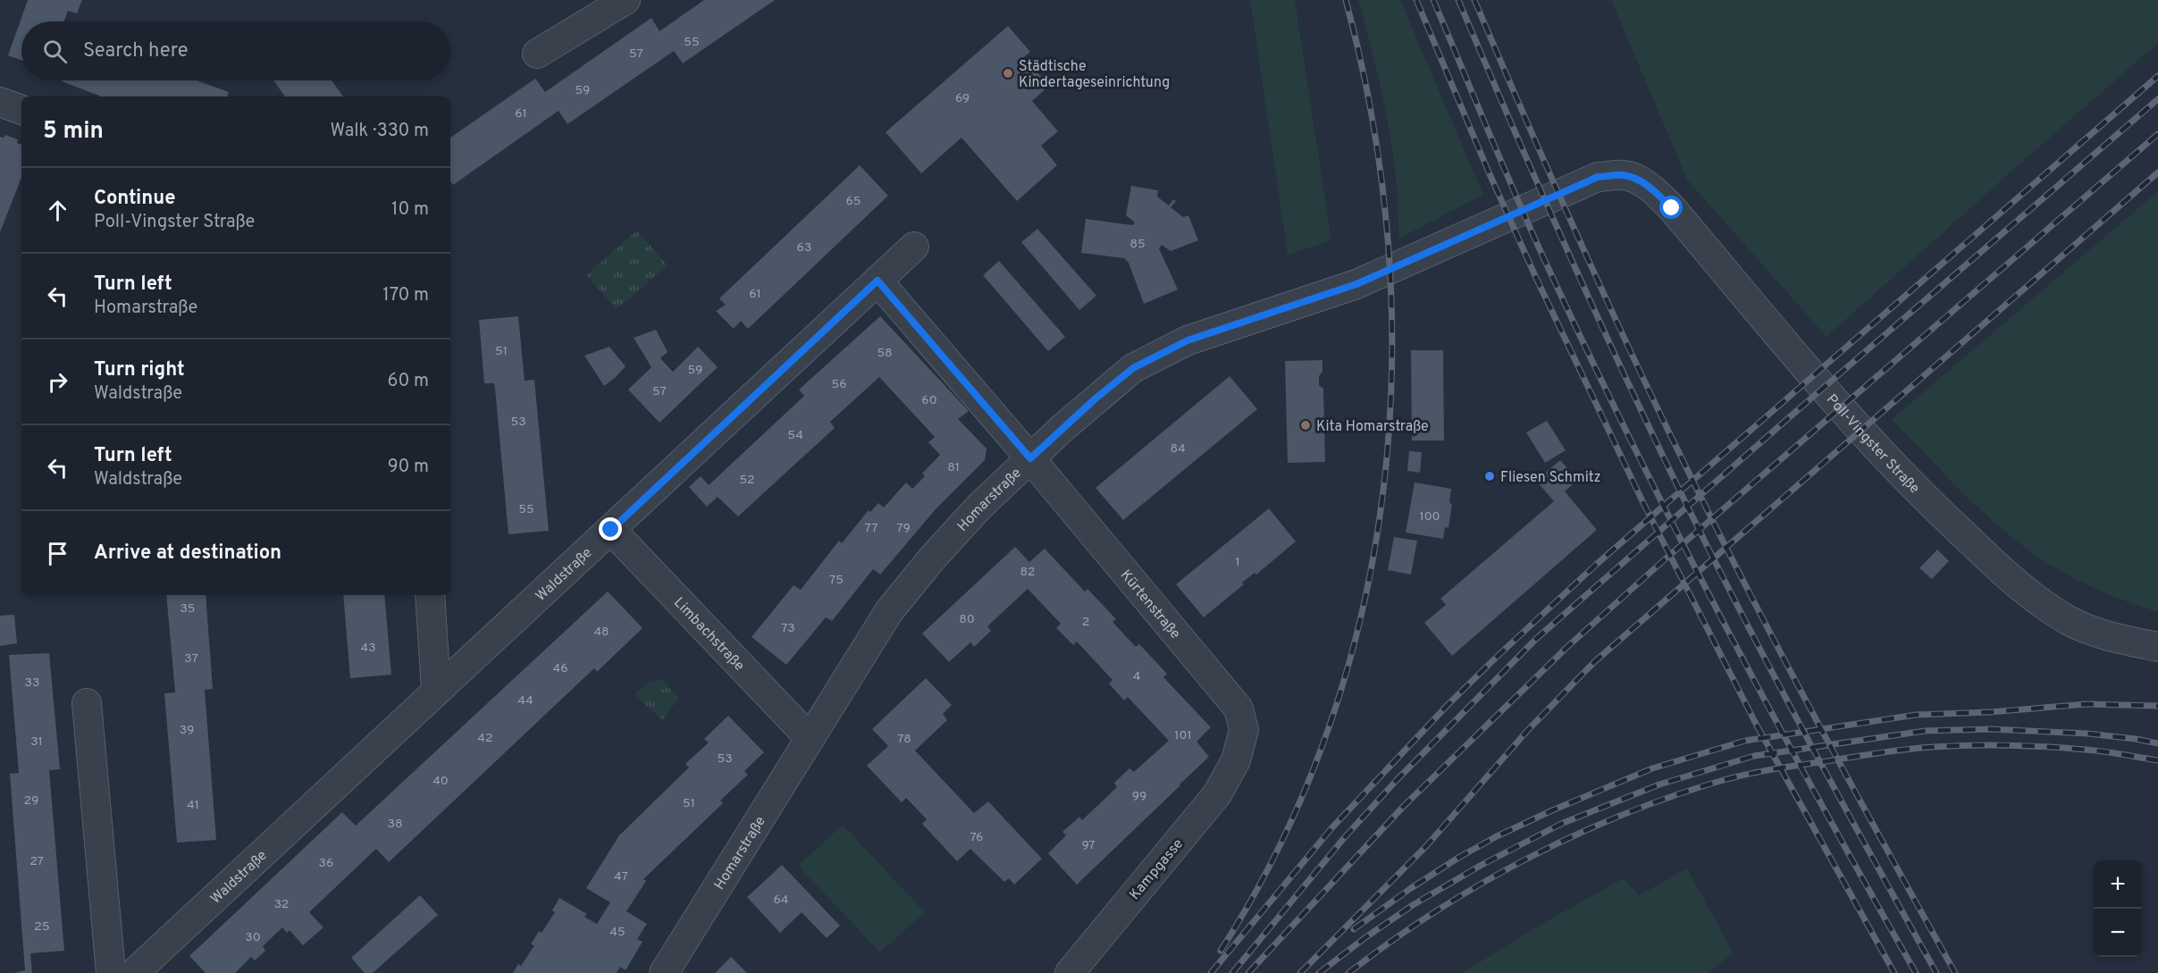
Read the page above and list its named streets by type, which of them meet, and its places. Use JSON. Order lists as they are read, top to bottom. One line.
{"streets":{"street":["Poll-Vingster Straße","Homarstraße","Waldstraße","Kürtenstraße","Limbachstraße","Kampgasse"]},"crossings":[["Poll-Vingster Straße","Homarstraße"],["Homarstraße","Kürtenstraße"],["Homarstraße","Limbachstraße"],["Waldstraße","Limbachstraße"],["Kürtenstraße","Kampgasse"]],"places":["Städtische Kindertageseinrichtung","Kita Homarstraße","Fliesen Schmitz"],"house_numbers":["55","57","59","69","61","65","85","63","61","51","58","59","56","57","60","53","54","84","81","52","55","100","77","79","1","82","75","35","80","2","73","48","43","37","46","4","33","44","39","101","42","78","31","53","40","99","29","51","41","38","76","97","27","36","47","64","32","25","45","30"],"page":{"search":"Search here","heading":["5 min","Walk · 330 m"],"list":[["Continue","Poll-Vingster Straße","10 m"],["Turn left","Homarstraße","170 m"],["Turn right","Waldstraße","60 m"],["Turn left","Waldstraße","90 m"],"Arrive at destination"],"map_buttons":["+","−"]}}
